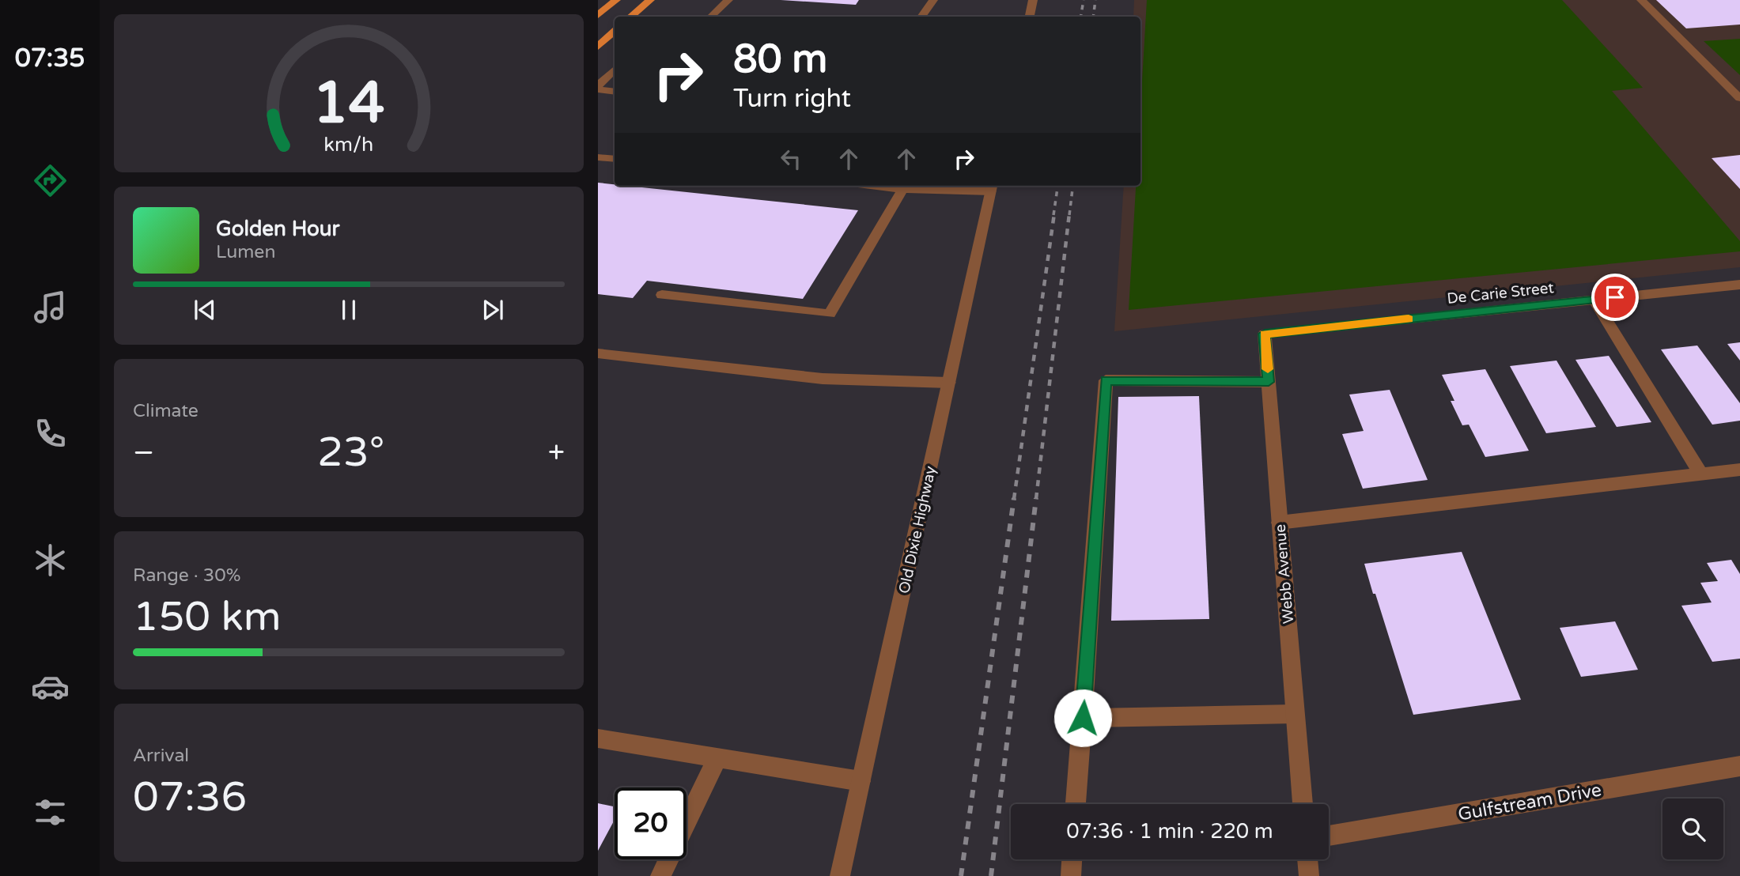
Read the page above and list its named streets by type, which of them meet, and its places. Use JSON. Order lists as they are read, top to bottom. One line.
{"streets":{"street":["De Carie Street","Old Dixie Highway","Webb Avenue","Gulfstream Drive"]},"crossings":[["De Carie Street","Webb Avenue"]],"page":{"tabs":"07:35","turn":["80 m","Turn right"],"song":["Golden Hour","Lumen"],"tile":["Climate",["Range · 30%","150 km"],["Arrival","07:36"]],"heat":["−","23°","+"],"limit":"20","trip":"07:36 · 1 min · 220 m","gauge":["14","km/h"]}}
